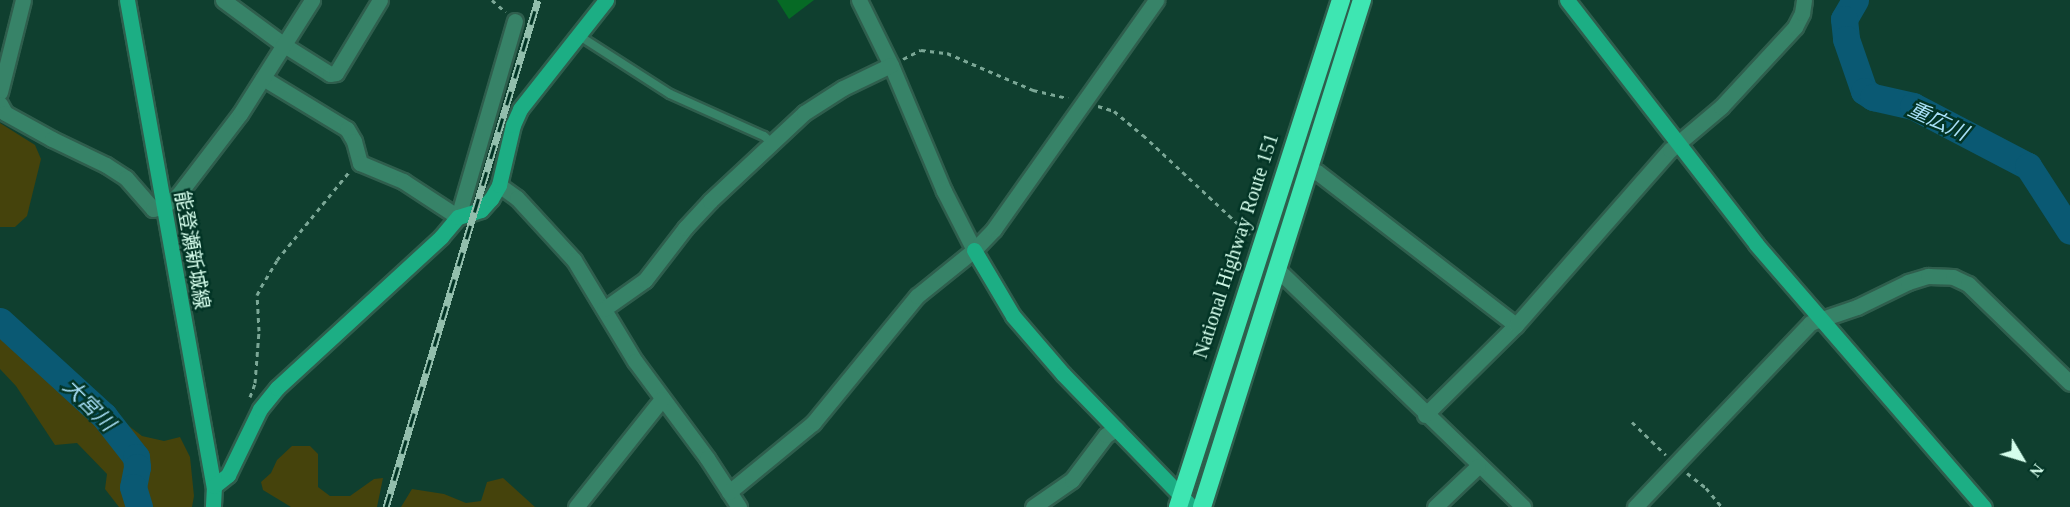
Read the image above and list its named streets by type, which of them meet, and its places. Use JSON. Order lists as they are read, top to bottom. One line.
{"streets":{"highway":["National Highway Route 151"],"street":["能登瀬新城線"]},"water":["重広川","大宮川"],"north":"bottom right"}
